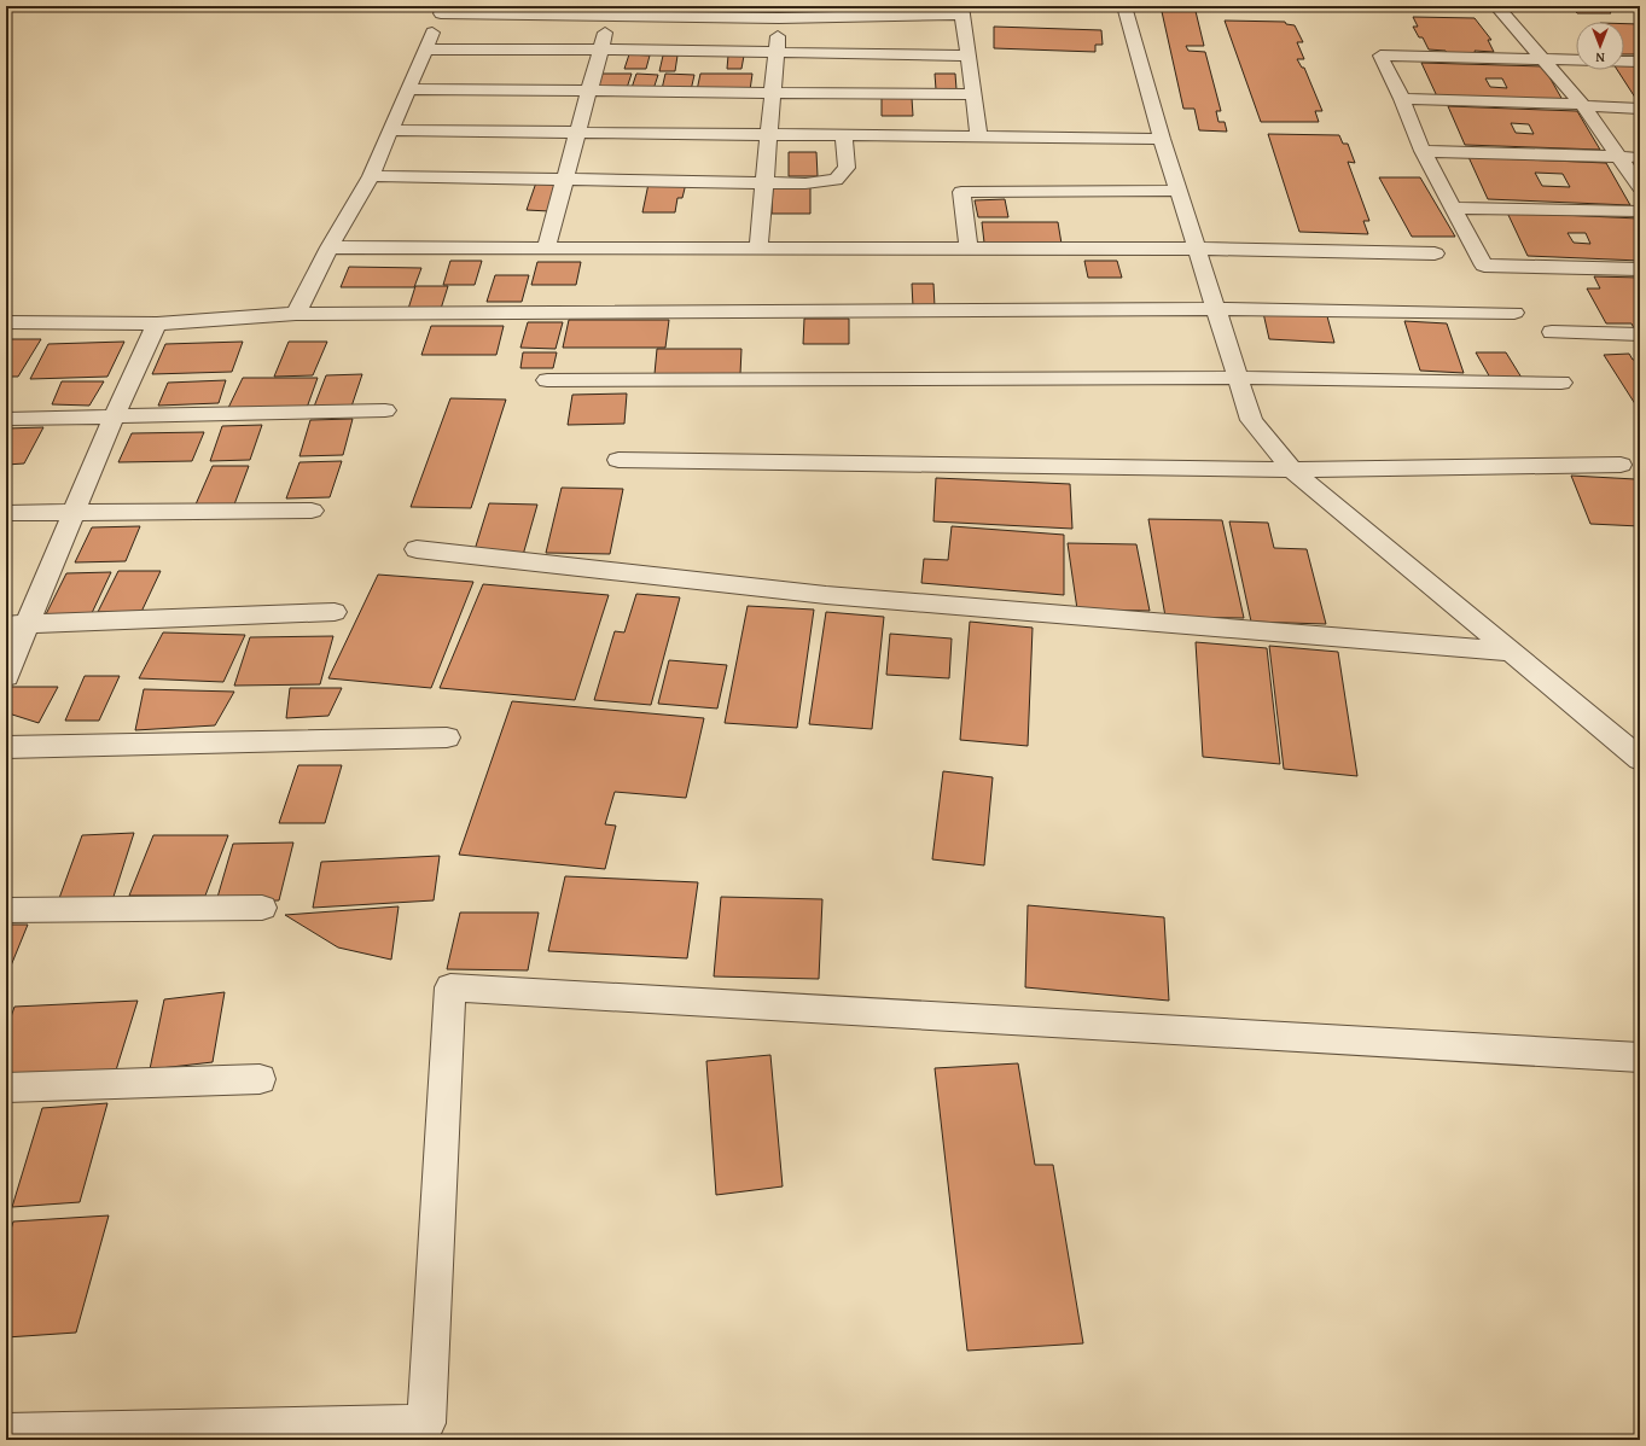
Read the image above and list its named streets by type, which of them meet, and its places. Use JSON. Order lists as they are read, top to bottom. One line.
{"north":"bottom"}
